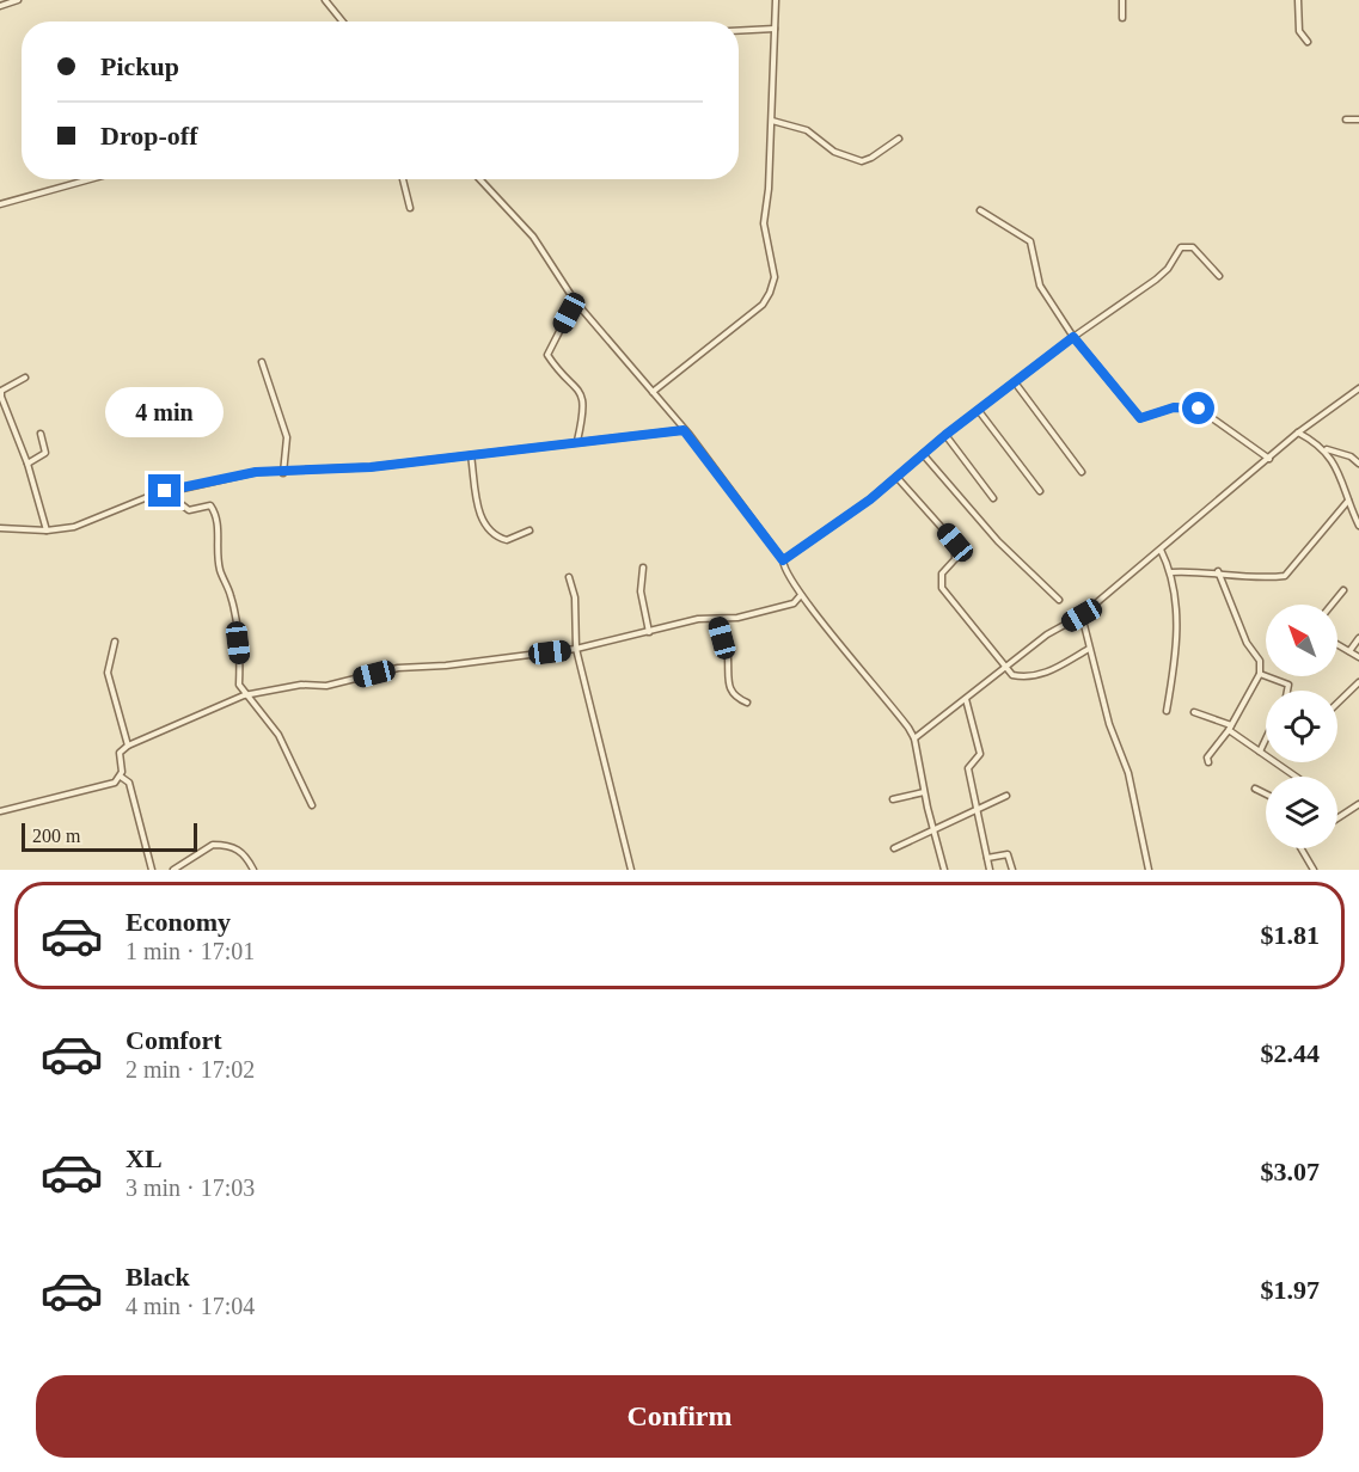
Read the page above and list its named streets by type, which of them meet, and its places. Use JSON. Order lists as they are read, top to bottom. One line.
{"scale_bar":"200 m","north":"top left","page":{"banner":["Pickup","Drop-off"],"bubble":"4 min","scale":"200 m","list":[{"name":"Economy","note":"1 min · 17:01","value":"$1.81"},{"name":"Comfort","note":"2 min · 17:02","value":"$2.44"},{"name":"XL","note":"3 min · 17:03","value":"$3.07"},{"name":"Black","note":"4 min · 17:04","value":"$1.97"}],"buttons":"Confirm"}}
